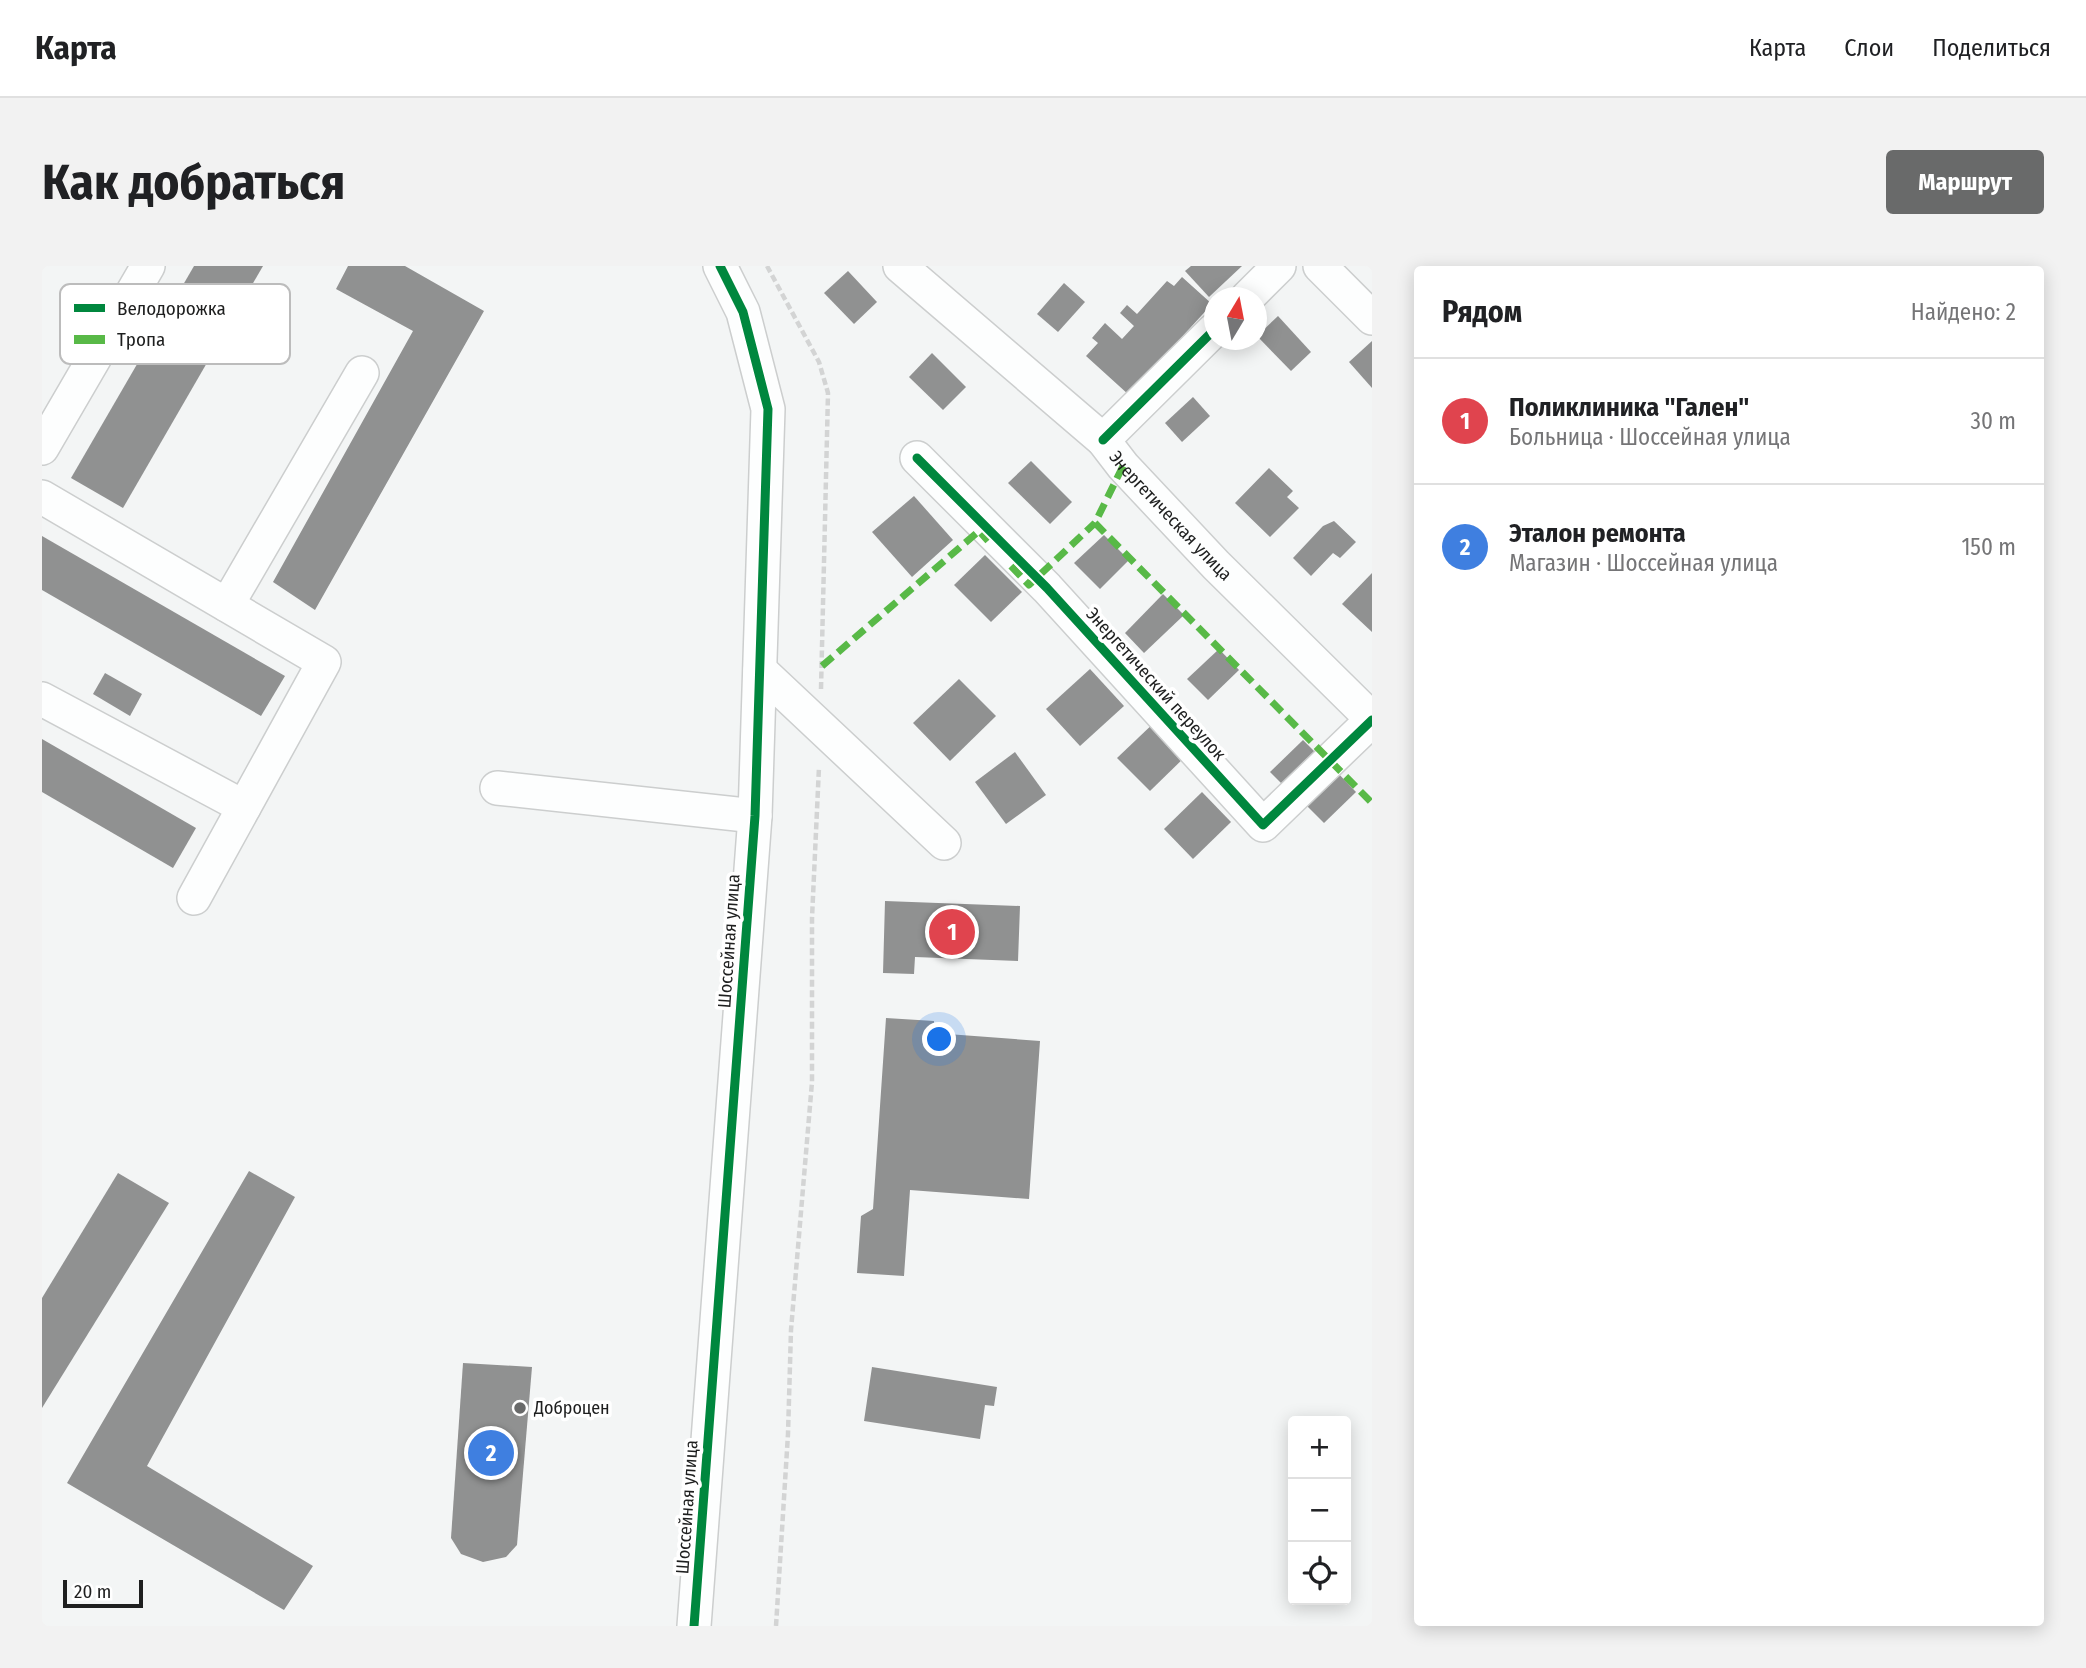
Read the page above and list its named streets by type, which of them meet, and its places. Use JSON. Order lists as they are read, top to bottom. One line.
{"streets":{"street":["Энергетическая улица","Энергетический переулок","Шоссейная улица"]},"crossings":[["Энергетическая улица","Энергетический переулок"]],"places":["Доброцен"],"legend":["Велодорожка","Тропа"],"scale_bar":"20 m","north":"top","page":{"header":"Карта","nav":["Карта","Слои","Поделиться"],"buttons":"Маршрут","title":"Как добраться","heading":["Рядом","Найдено: 2"],"list":[{"mark":"1","name":"Поликлиника \"Гален\"","note":"Больница · Шоссейная улица","value":"30 m"},{"mark":"2","name":"Эталон ремонта","note":"Магазин · Шоссейная улица","value":"150 m"}],"pins":["1","2"],"map_buttons":["+","−"],"scale":"20 m"}}
